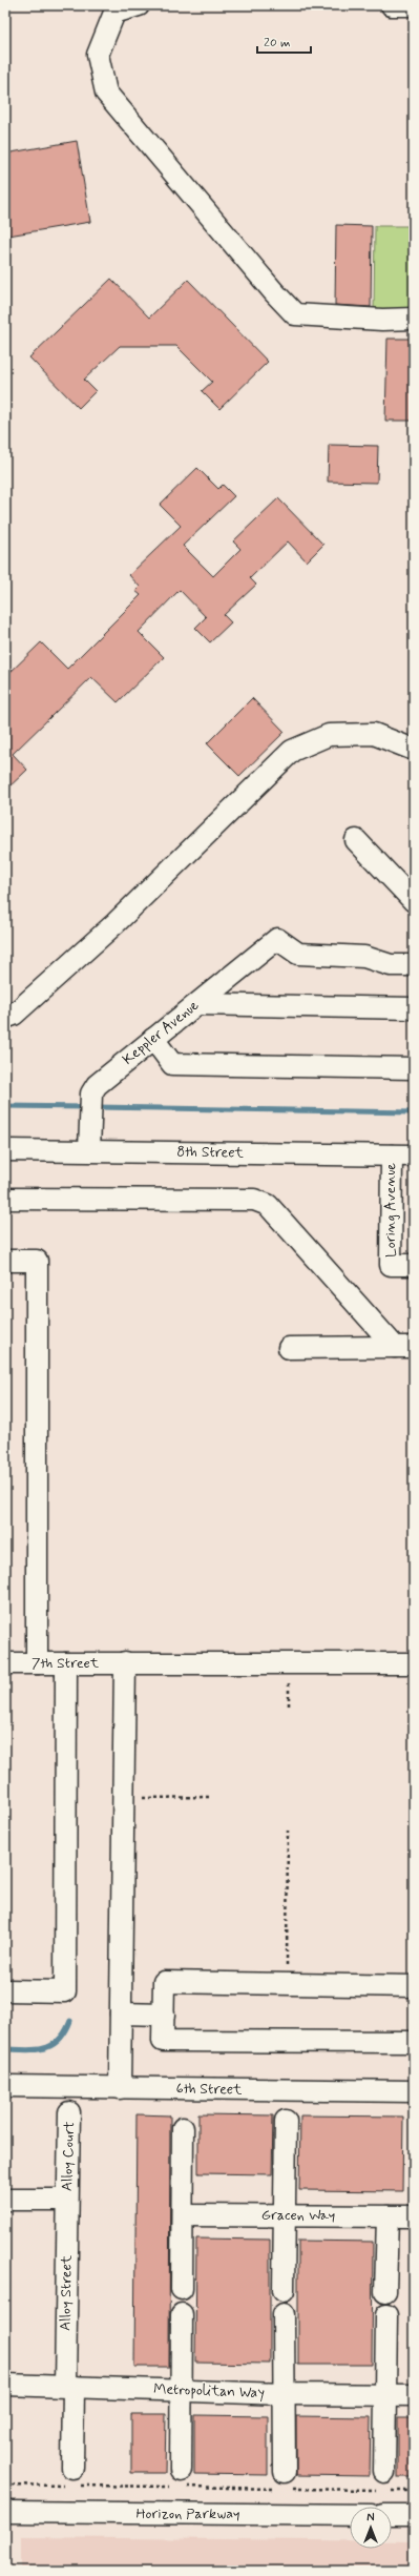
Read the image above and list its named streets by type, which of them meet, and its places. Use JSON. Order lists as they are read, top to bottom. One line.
{"streets":{"street":["Keppler Avenue","8th Street","Loring Avenue","7th Street","6th Street","Alloy Court","Gracen Way","Alloy Street","Metropolitan Way","Horizon Parkway"]},"crossings":[["Keppler Avenue","8th Street"],["8th Street","Loring Avenue"],["Alloy Court","Alloy Street"],["Alloy Street","Metropolitan Way"]],"scale_bar":"20 m","north":"top"}
